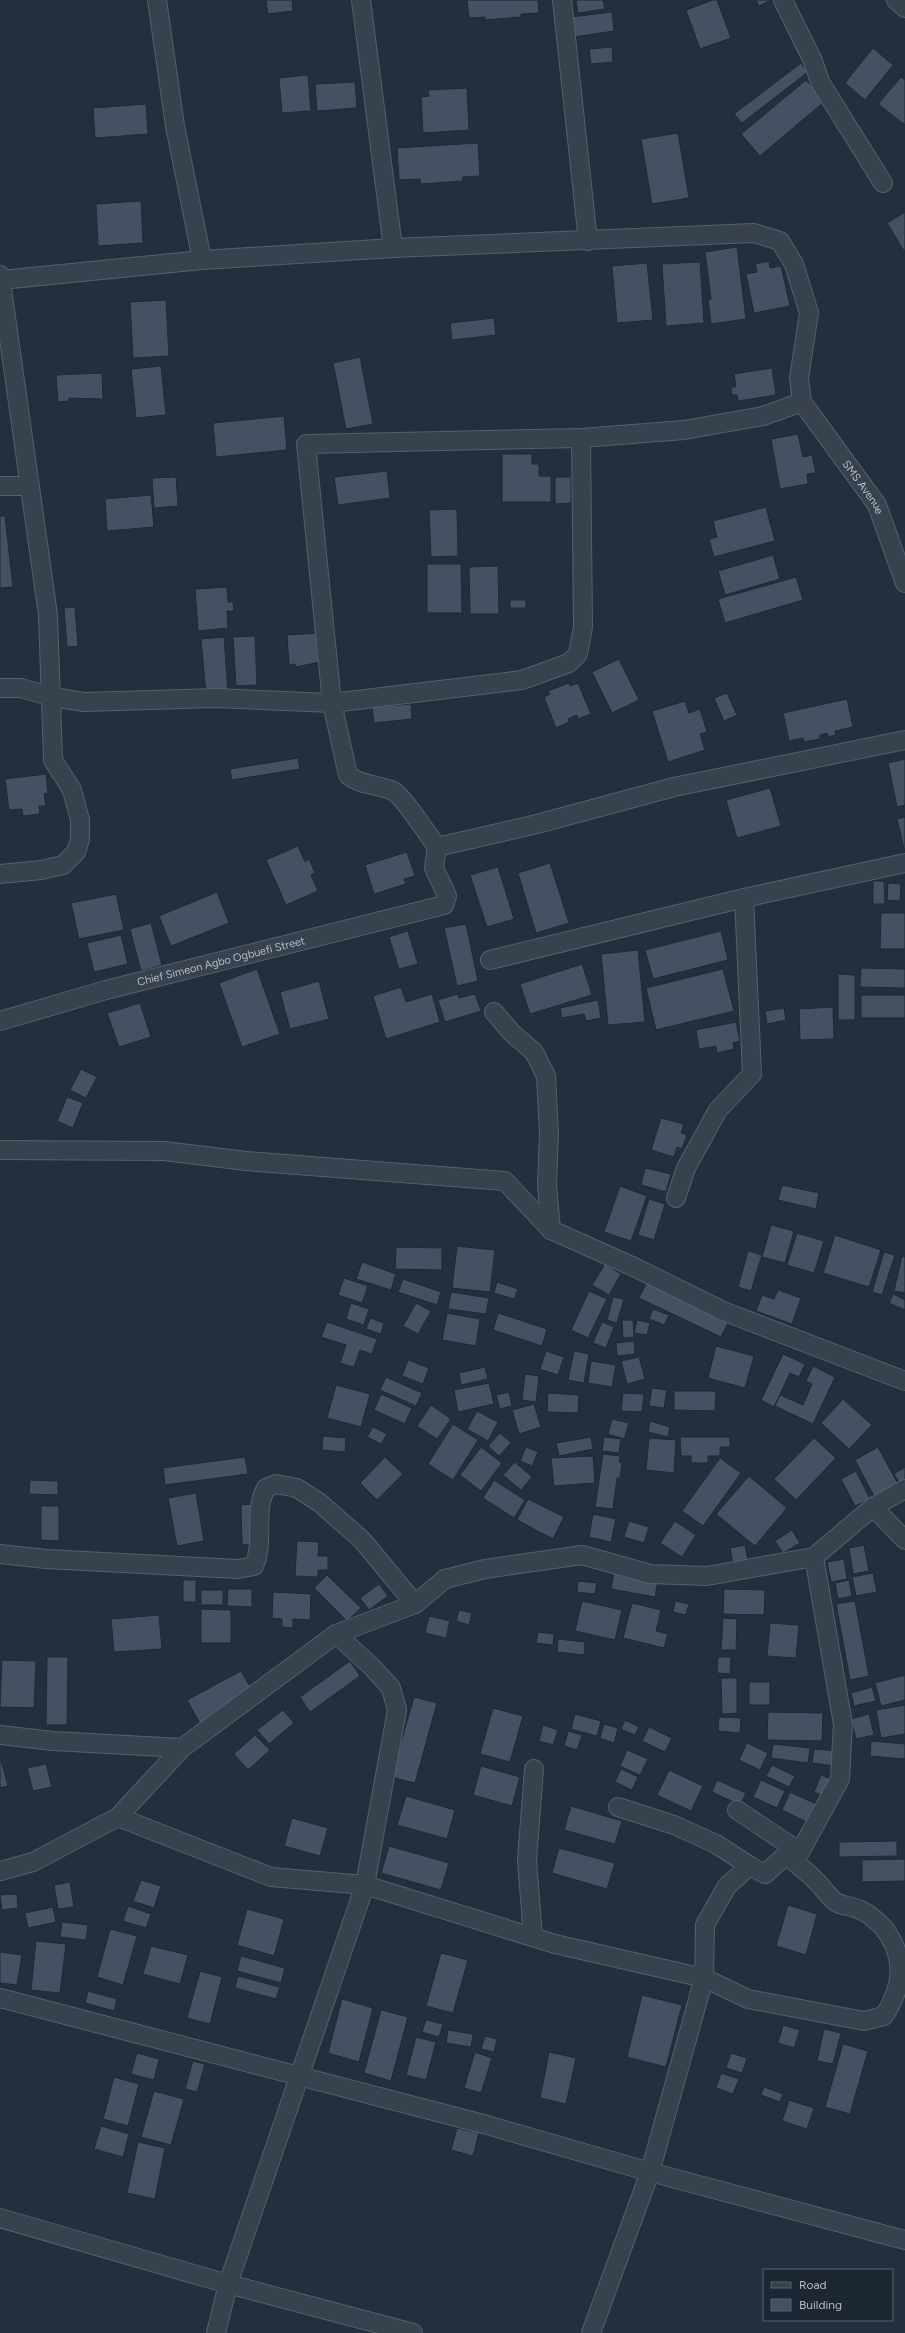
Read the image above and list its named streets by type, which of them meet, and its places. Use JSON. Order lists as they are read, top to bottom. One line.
{"streets":{"street":["SMS Avenue","Chief Simeon Agbo Ogbuefi Street"]},"legend":["Road","Building"]}
